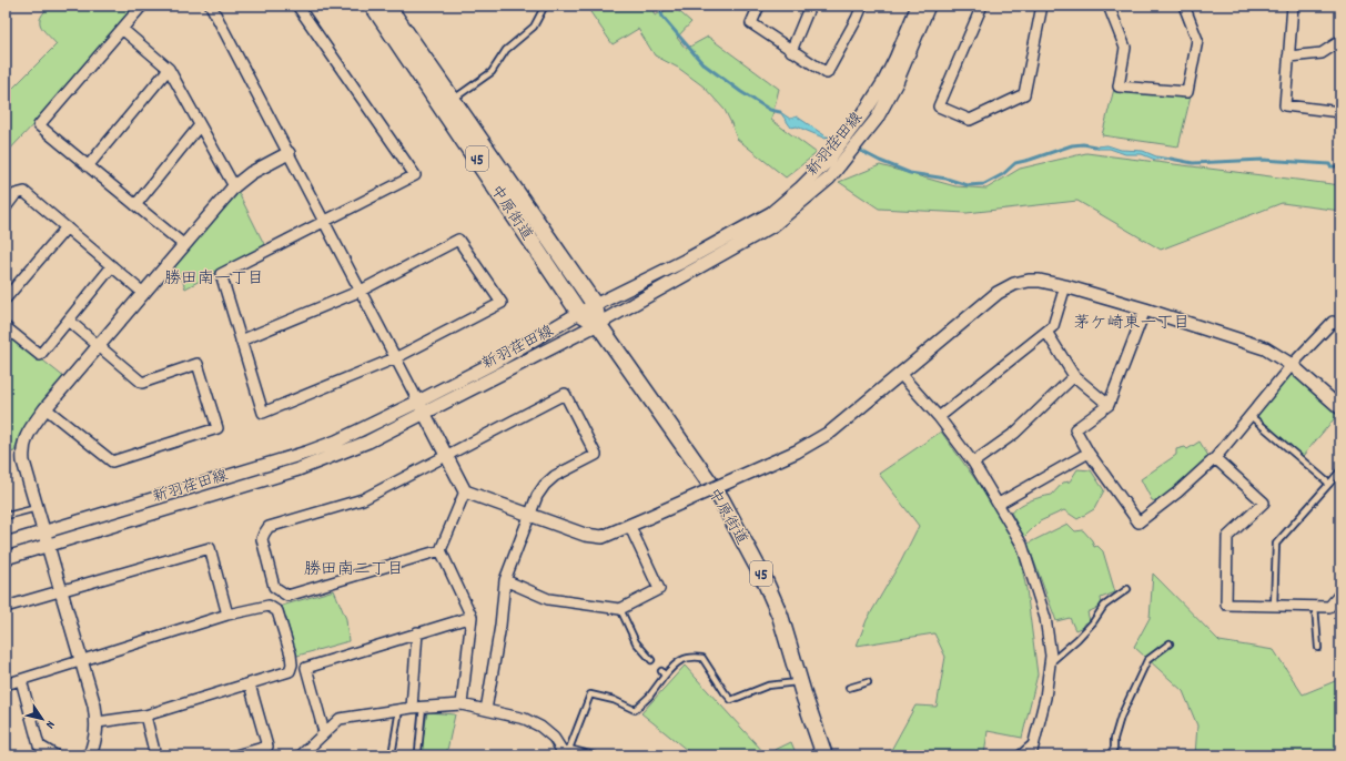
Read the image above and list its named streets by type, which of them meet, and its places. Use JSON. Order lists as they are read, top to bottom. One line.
{"streets":{"main road":["45","中原街道"],"street":["新羽荏田線"]},"crossings":[["新羽荏田線","中原街道"]],"districts":["勝田南一丁目","茅ケ崎東一丁目","勝田南二丁目"],"north":"bottom right"}
